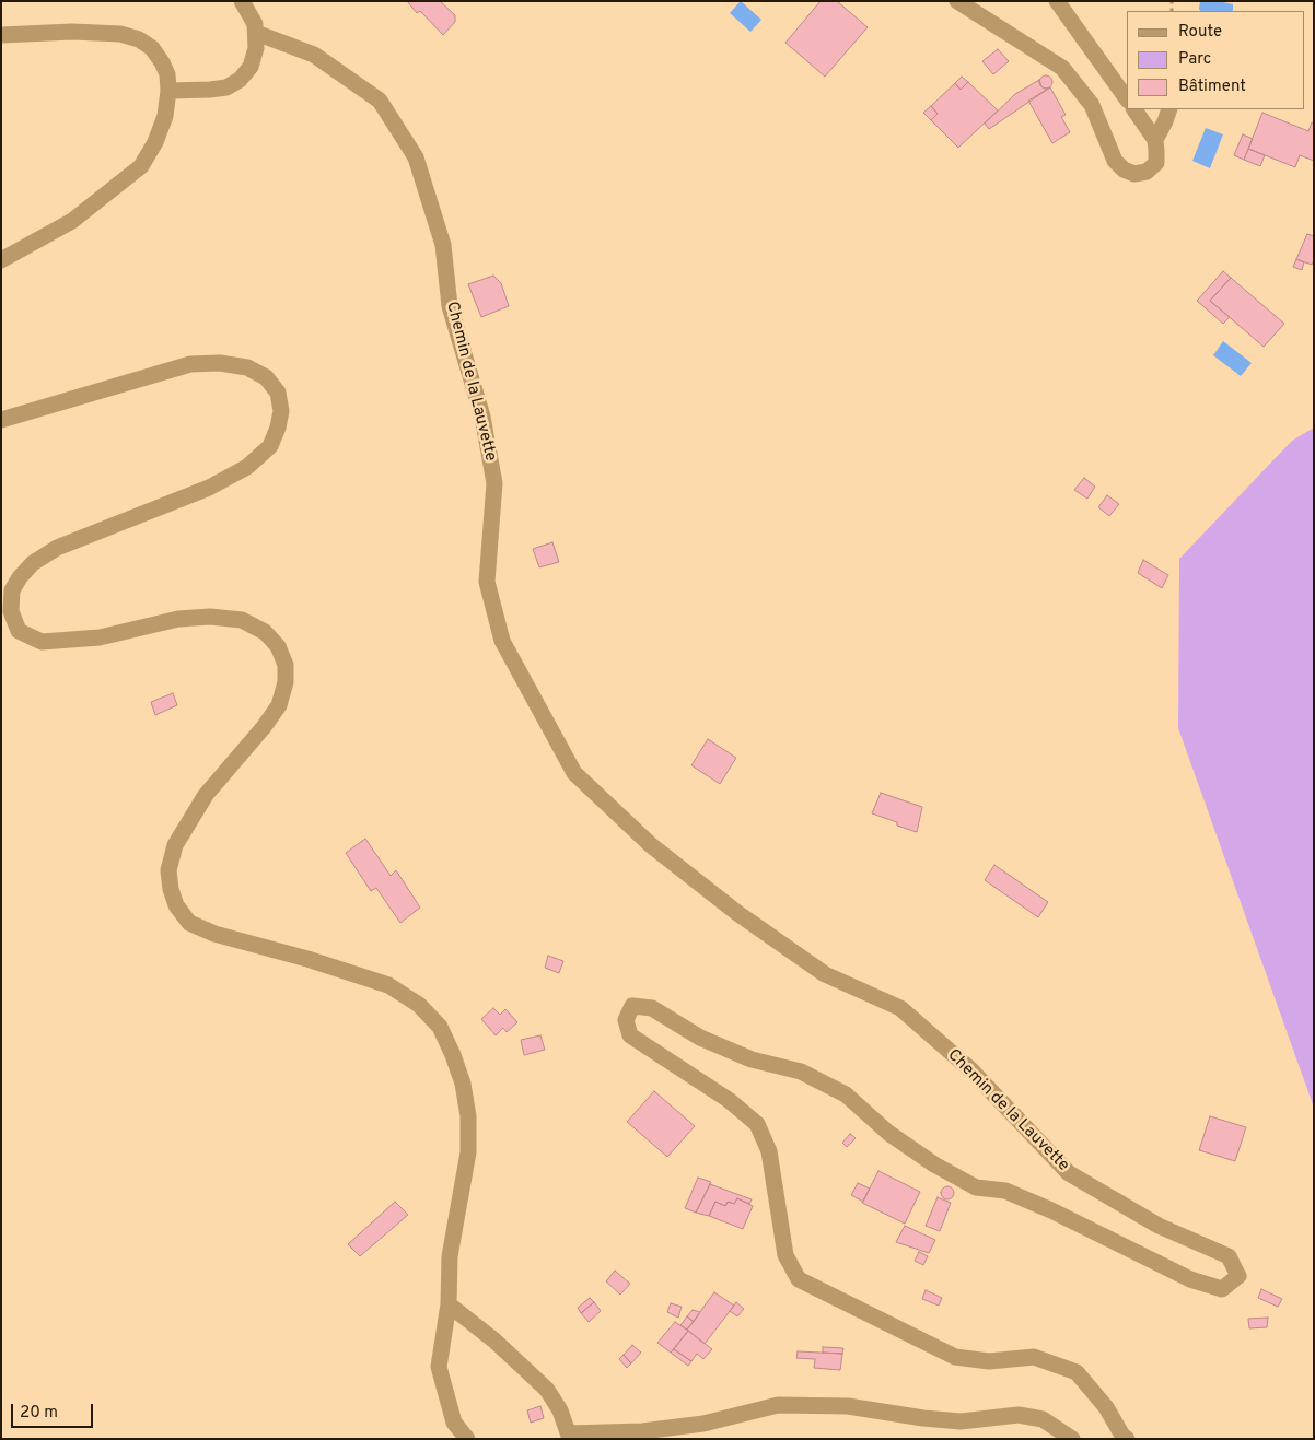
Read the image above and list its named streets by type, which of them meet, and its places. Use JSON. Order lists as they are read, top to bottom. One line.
{"streets":{"street":["Chemin de la Lauvette"]},"legend":["Route","Parc","Bâtiment"],"scale_bar":"20 m"}
